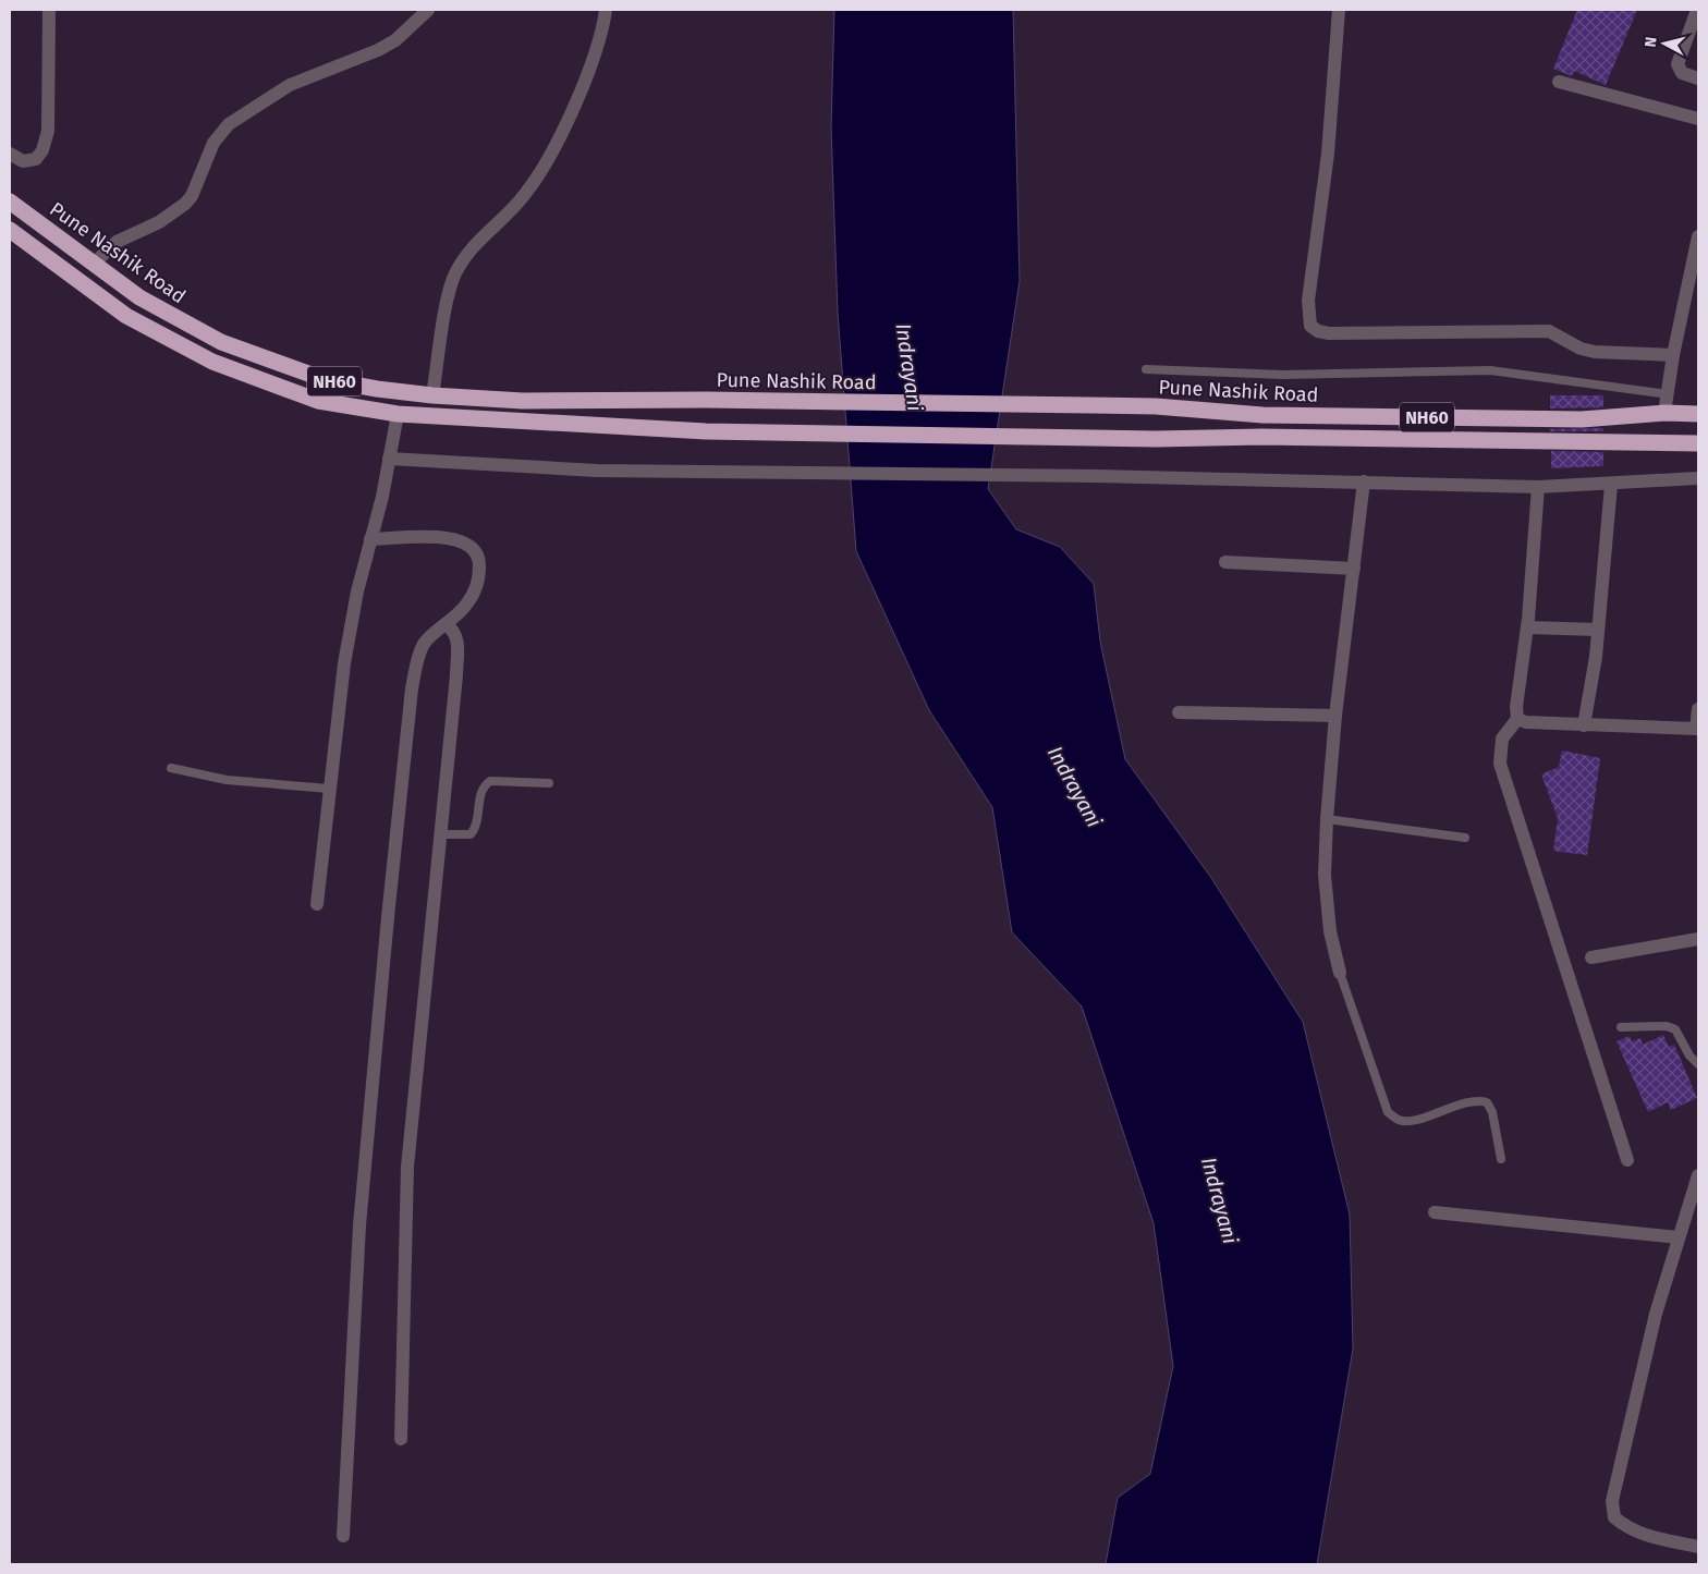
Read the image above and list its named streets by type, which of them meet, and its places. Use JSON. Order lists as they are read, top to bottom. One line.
{"streets":{"highway":["Pune Nashik Road","NH60"]},"water":["Indrayani"],"north":"left"}
